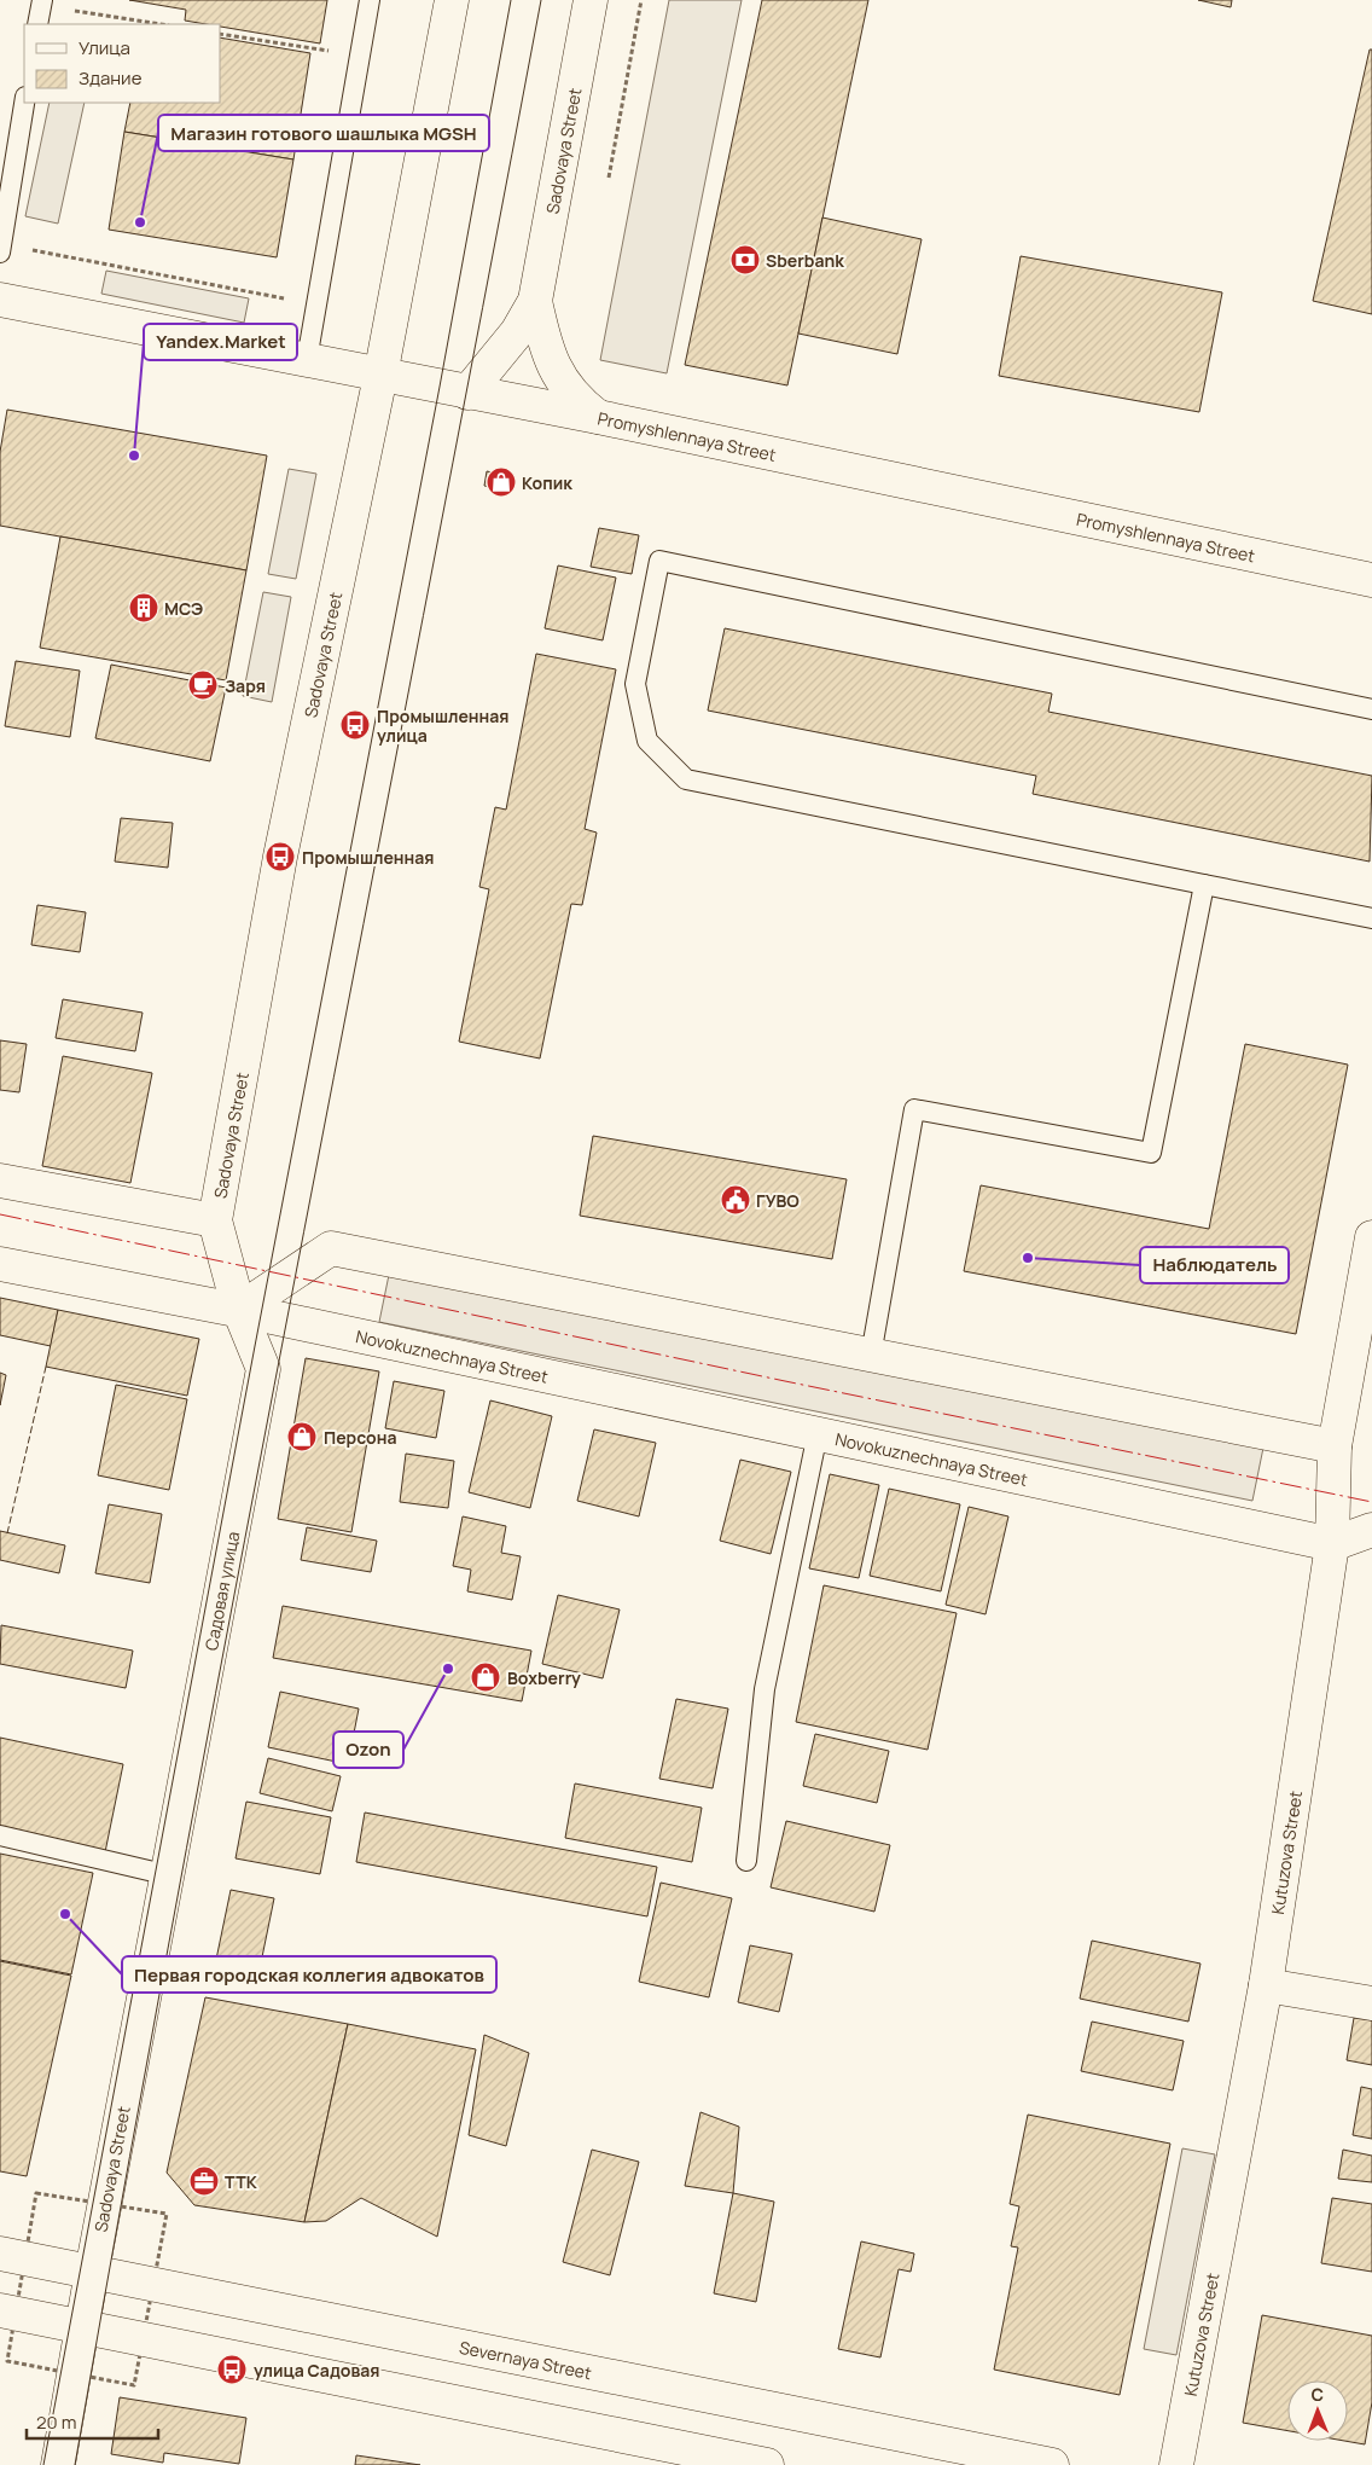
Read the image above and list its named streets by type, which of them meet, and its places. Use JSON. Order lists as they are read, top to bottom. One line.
{"streets":{"street":["Sadovaya Street","Promyshlennaya Street","Novokuznechnaya Street","Садовая улица","Kutuzova Street","Severnaya Street"]},"crossings":[["Sadovaya Street","Promyshlennaya Street"],["Sadovaya Street","Novokuznechnaya Street"],["Sadovaya Street","Садовая улица"],["Sadovaya Street","Severnaya Street"],["Novokuznechnaya Street","Садовая улица"],["Novokuznechnaya Street","Kutuzova Street"]],"places":{"other":["Магазин готового шашлыка MGSH","Yandex.Market","Наблюдатель","Ozon","Первая городская коллегия адвокатов"],"bank":["Sberbank"],"shop":["Копик","Персона","Boxberry"],"building":["МСЭ"],"cafe":["Заря"],"bus stop":["Промышленная улица","Промышленная","улица Садовая"],"public building":["ГУВО"],"office":["ТТК"]},"legend":["Улица","Здание"],"scale_bar":"20 m","north":"top"}
